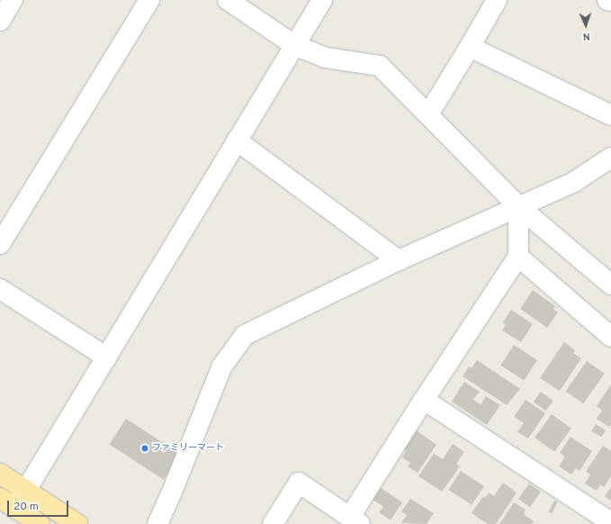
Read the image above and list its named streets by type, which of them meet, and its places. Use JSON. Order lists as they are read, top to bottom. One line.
{"places":["ファミリーマート"],"scale_bar":"20 m","north":"bottom"}
